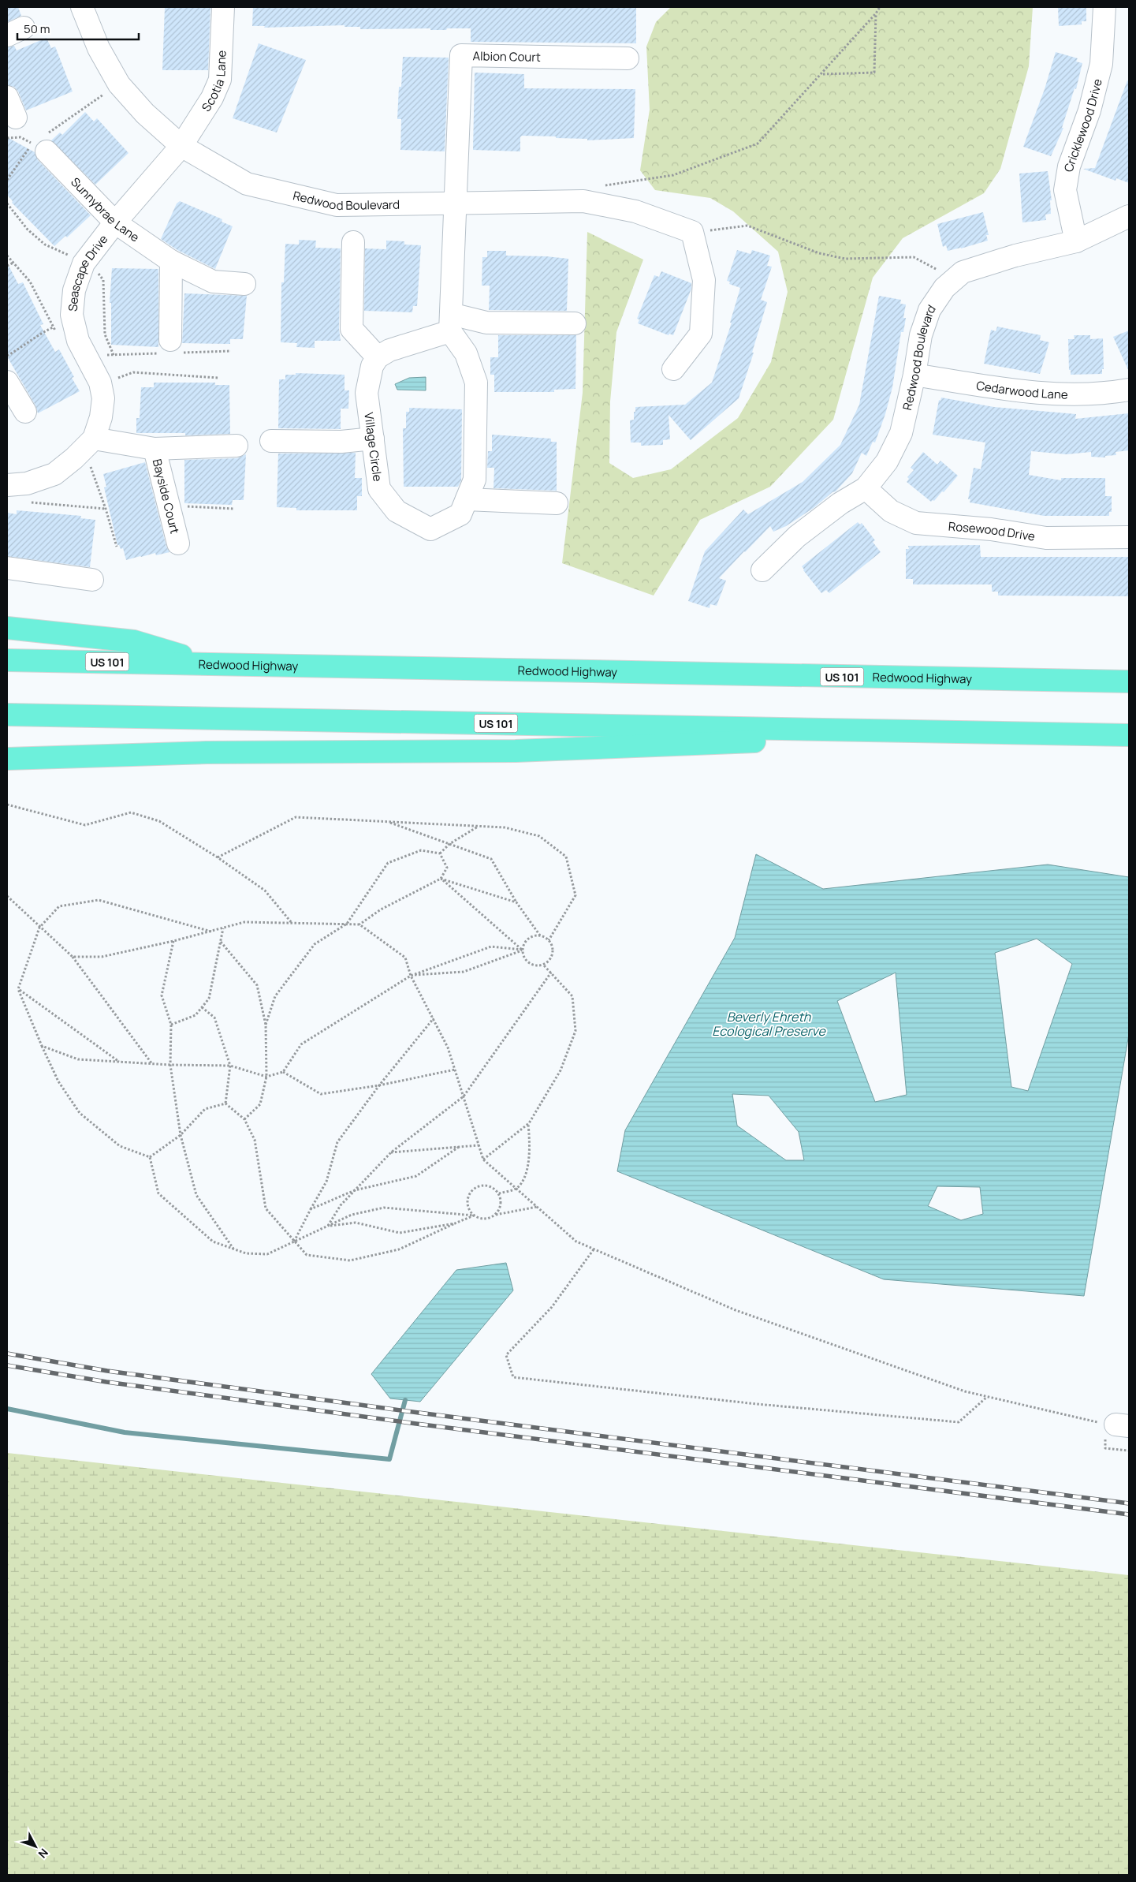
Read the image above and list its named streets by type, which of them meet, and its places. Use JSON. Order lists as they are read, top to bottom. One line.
{"streets":{"highway":["US 101","Redwood Highway"],"street":["Albion Court","Scotia Lane","Cricklewood Drive","Redwood Boulevard","Sunnybrae Lane","Seascape Drive","Cedarwood Lane","Village Circle","Bayside Court","Rosewood Drive"]},"crossings":[["Albion Court","Redwood Boulevard"],["Scotia Lane","Redwood Boulevard"],["Scotia Lane","Seascape Drive"],["Cricklewood Drive","Redwood Boulevard"],["Redwood Boulevard","Seascape Drive"],["Redwood Boulevard","Cedarwood Lane"],["Redwood Boulevard","Rosewood Drive"],["Sunnybrae Lane","Seascape Drive"],["Seascape Drive","Bayside Court"]],"water":["Beverly Ehreth Ecological Preserve"],"scale_bar":"50 m","north":"bottom right"}
